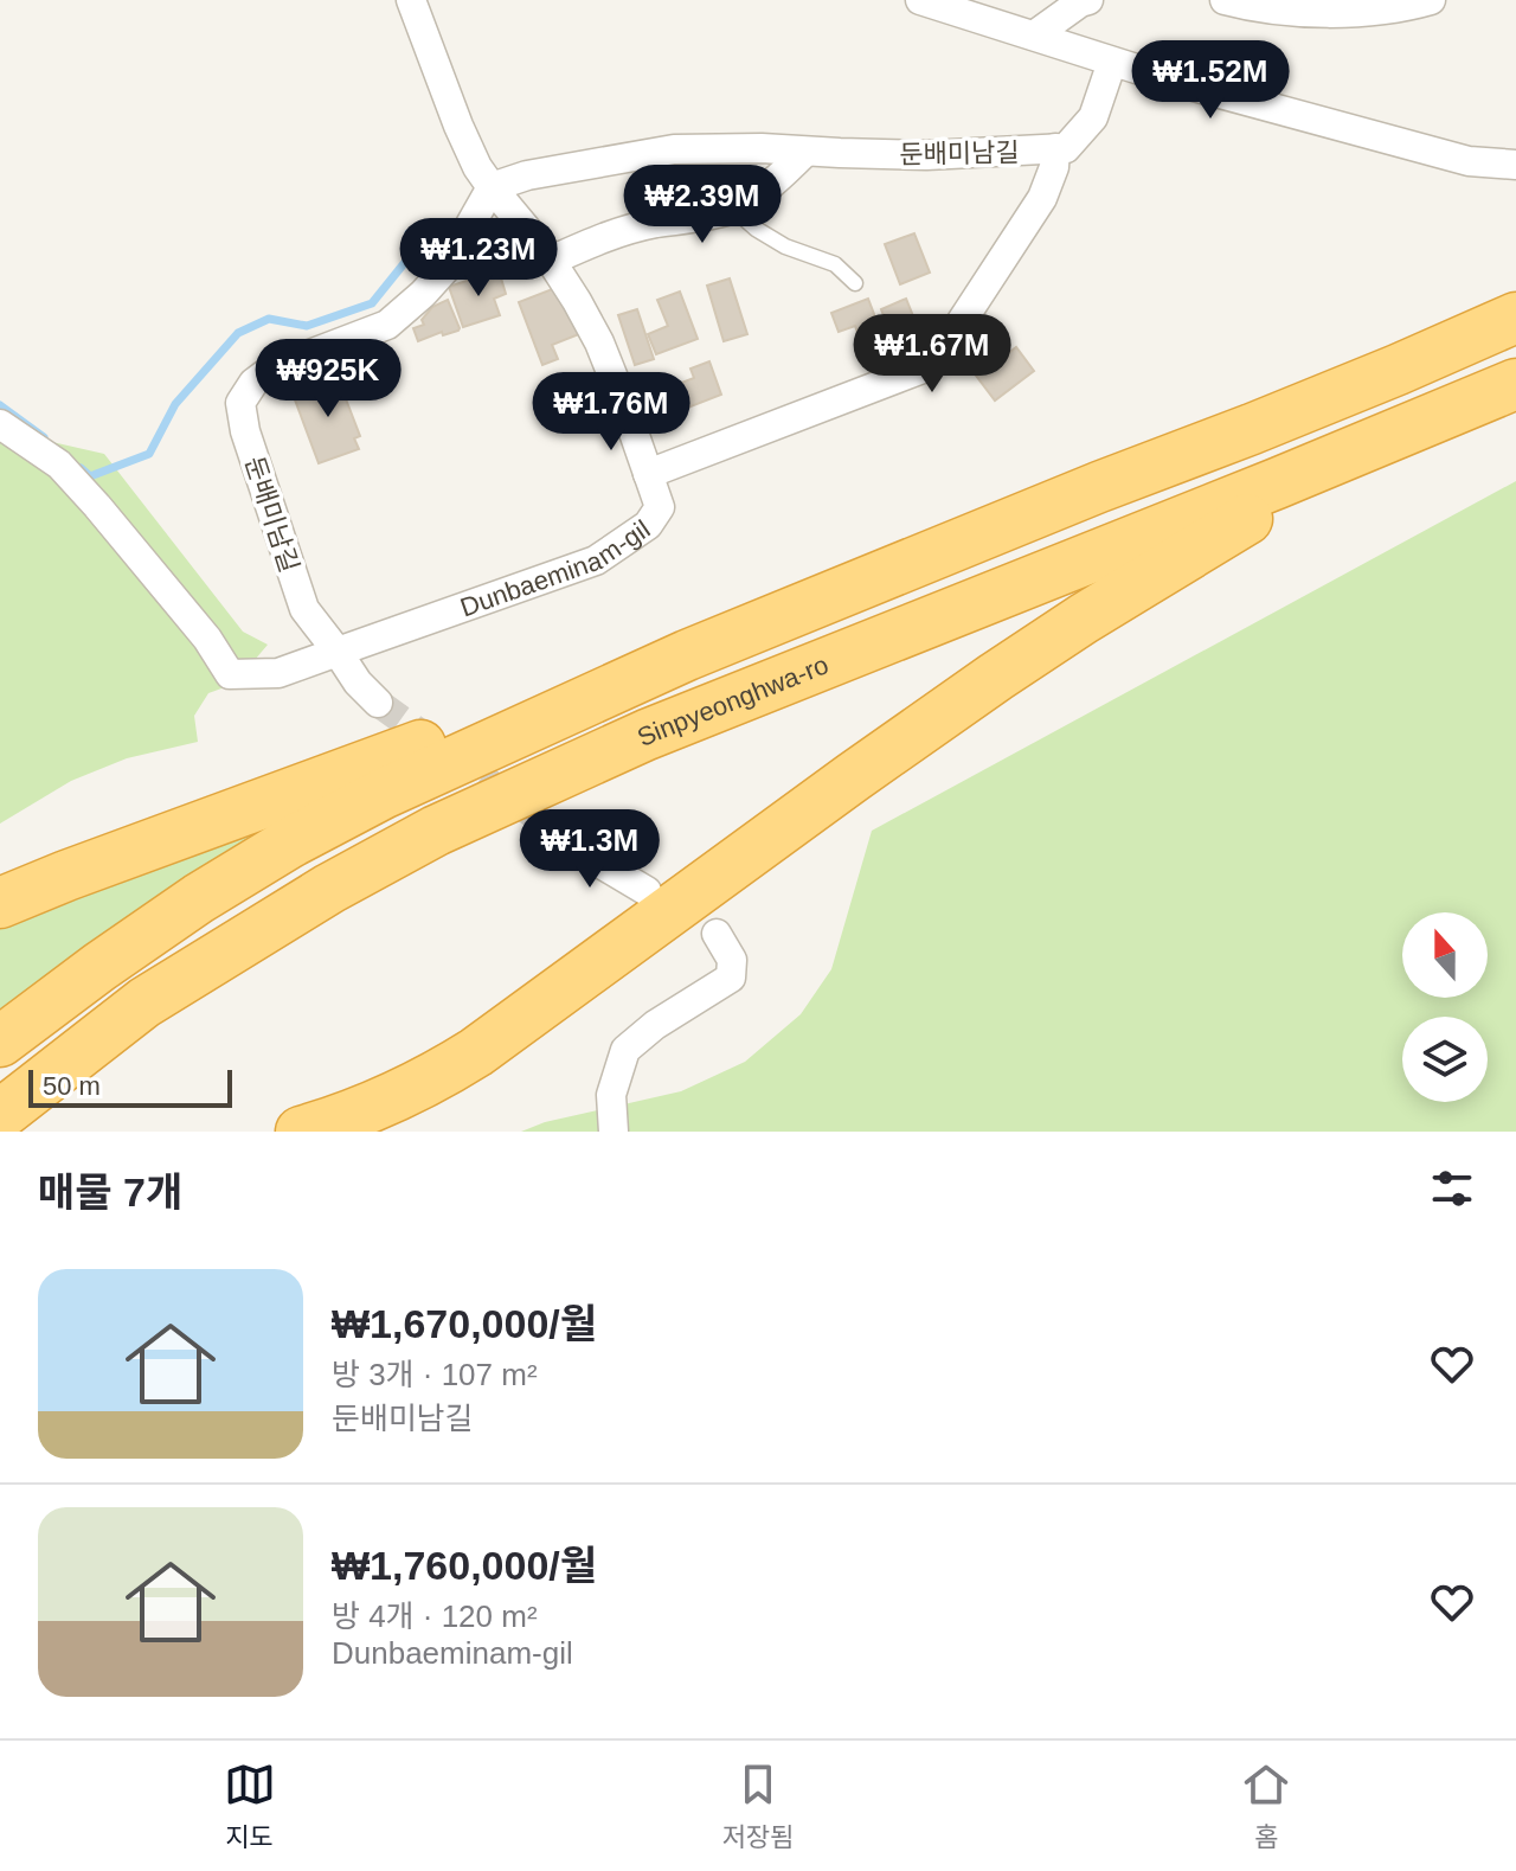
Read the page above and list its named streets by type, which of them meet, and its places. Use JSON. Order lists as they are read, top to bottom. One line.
{"streets":{"highway":["Sinpyeonghwa-ro"],"street":["둔배미남길","Dunbaeminam-gil"]},"crossings":[["둔배미남길","Dunbaeminam-gil"]],"scale_bar":"50 m","north":"top","page":{"price":["₩1.52M","₩2.39M","₩1.23M","₩1.67M","₩925K","₩1.76M","₩1.3M"],"scale":"50 m","heading":"매물 7개","list":[{"name":"₩1,670,000/월","note":"방 3개 · 107 m² · 둔배미남길"},{"name":"₩1,760,000/월","note":"방 4개 · 120 m² · Dunbaeminam-gil"}],"tabs":["지도","저장됨","홈"]}}
